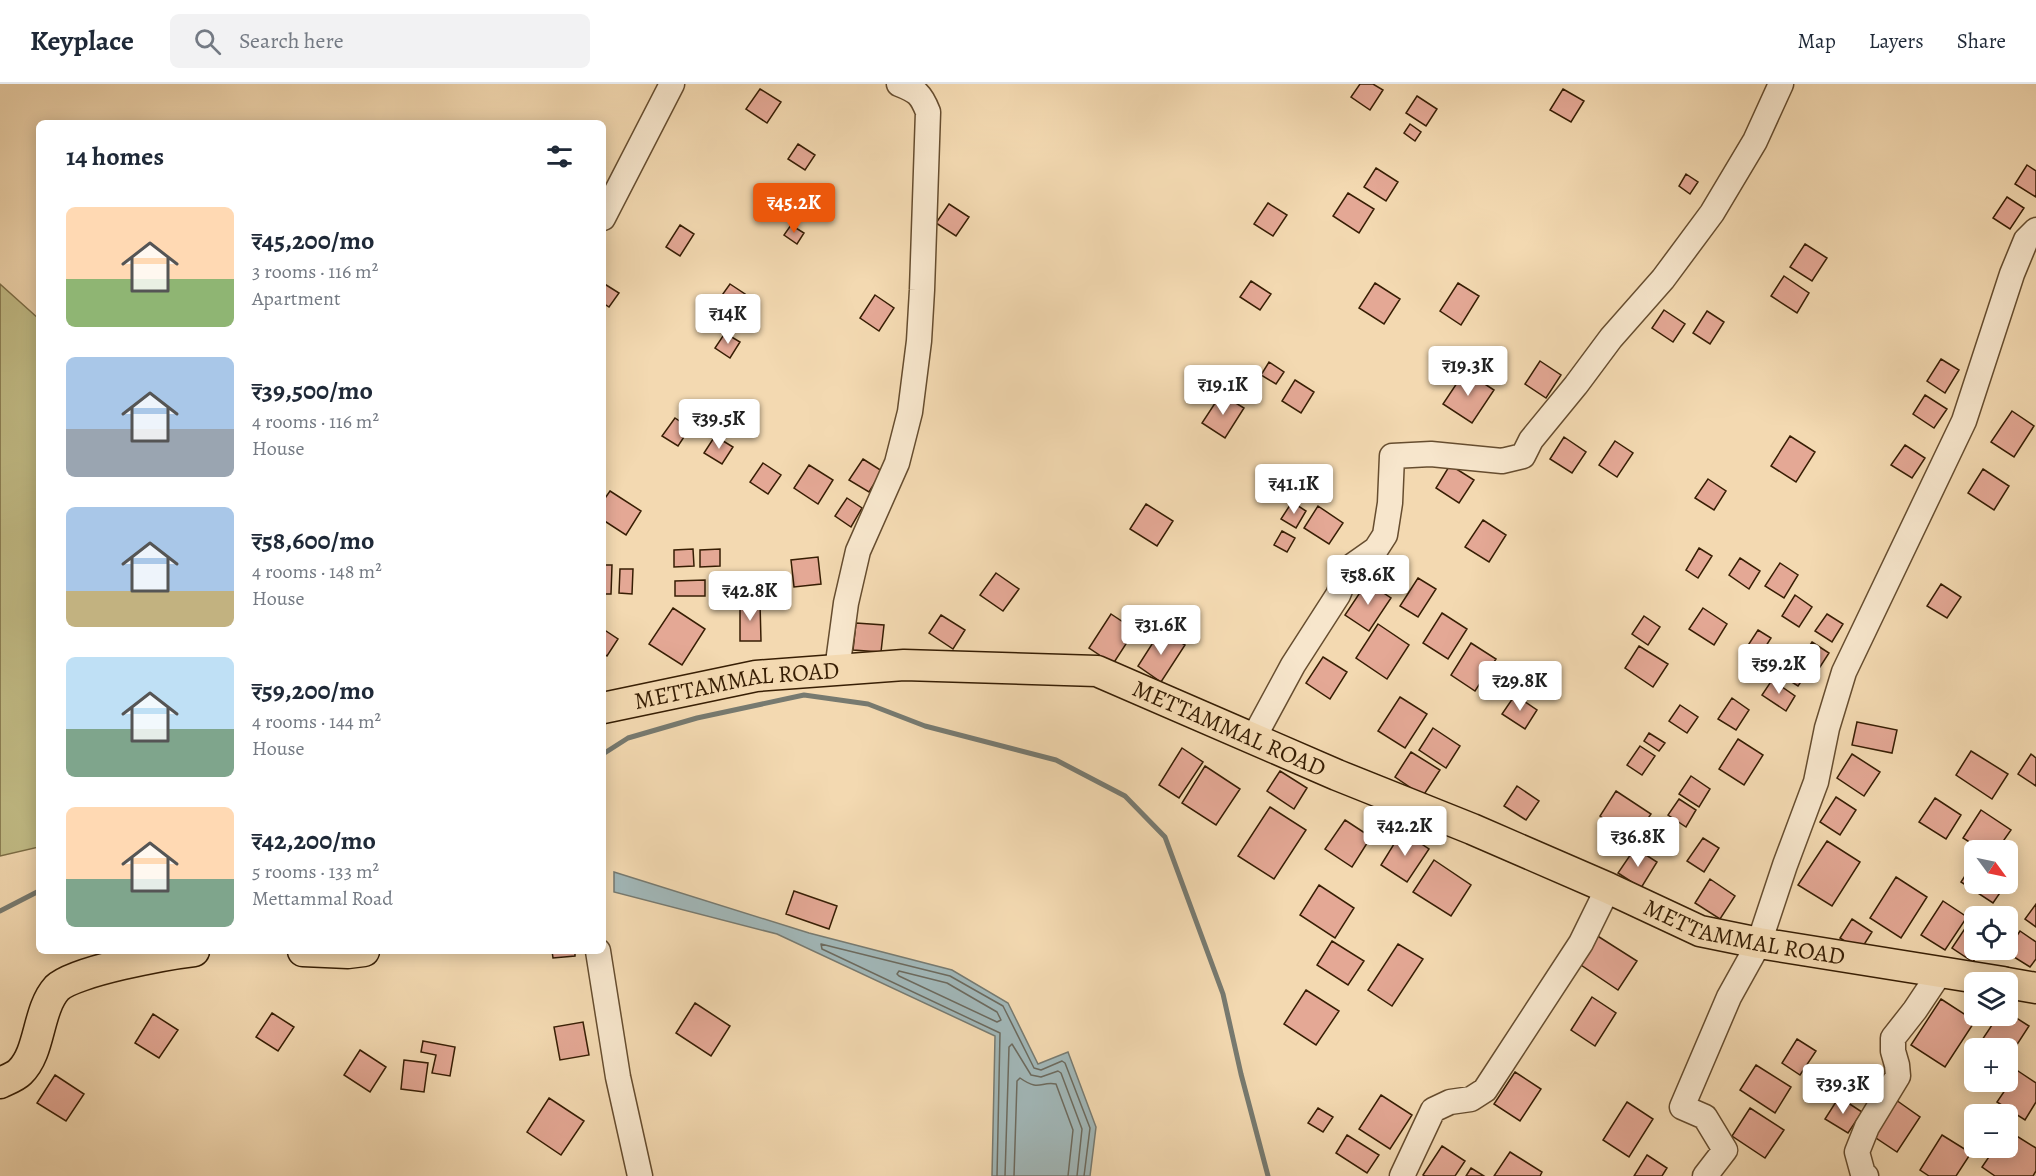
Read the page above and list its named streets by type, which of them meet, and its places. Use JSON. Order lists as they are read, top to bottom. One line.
{"streets":{"main road":["METTAMMAL ROAD"]},"north":"bottom right","page":{"header":"Keyplace","search":"Search here","nav":["Map","Layers","Share"],"heading":"14 homes","price":["₹45.2K","₹14K","₹19.3K","₹19.1K","₹39.5K","₹41.1K","₹58.6K","₹42.8K","₹31.6K","₹59.2K","₹29.8K","₹42.2K","₹36.8K","₹39.3K"],"list":[{"name":"₹45,200/mo","note":"3 rooms · 116 m² · Apartment"},{"name":"₹39,500/mo","note":"4 rooms · 116 m² · House"},{"name":"₹58,600/mo","note":"4 rooms · 148 m² · House"},{"name":"₹59,200/mo","note":"4 rooms · 144 m² · House"},{"name":"₹42,200/mo","note":"5 rooms · 133 m² · Mettammal Road"}],"map_buttons":["+","−"]}}
